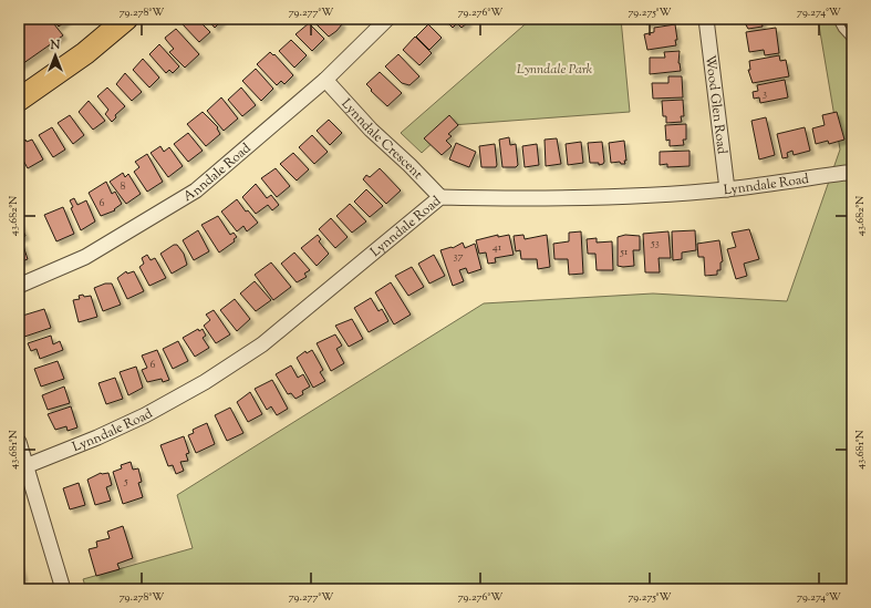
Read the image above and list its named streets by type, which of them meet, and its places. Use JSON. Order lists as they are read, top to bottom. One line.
{"streets":{"street":["Wood Glen Road","Lynndale Crescent","Anndale Road","Lynndale Road"]},"crossings":[["Wood Glen Road","Lynndale Road"],["Lynndale Crescent","Anndale Road"],["Lynndale Crescent","Lynndale Road"]],"parks":["Lynndale Park"],"house_numbers":["3","8","6","53","41","51","37","6","5"],"north":"top","coordinates":["79.278°W","79.277°W","79.276°W","79.275°W","79.274°W","43.682°N","43.681°N"]}
